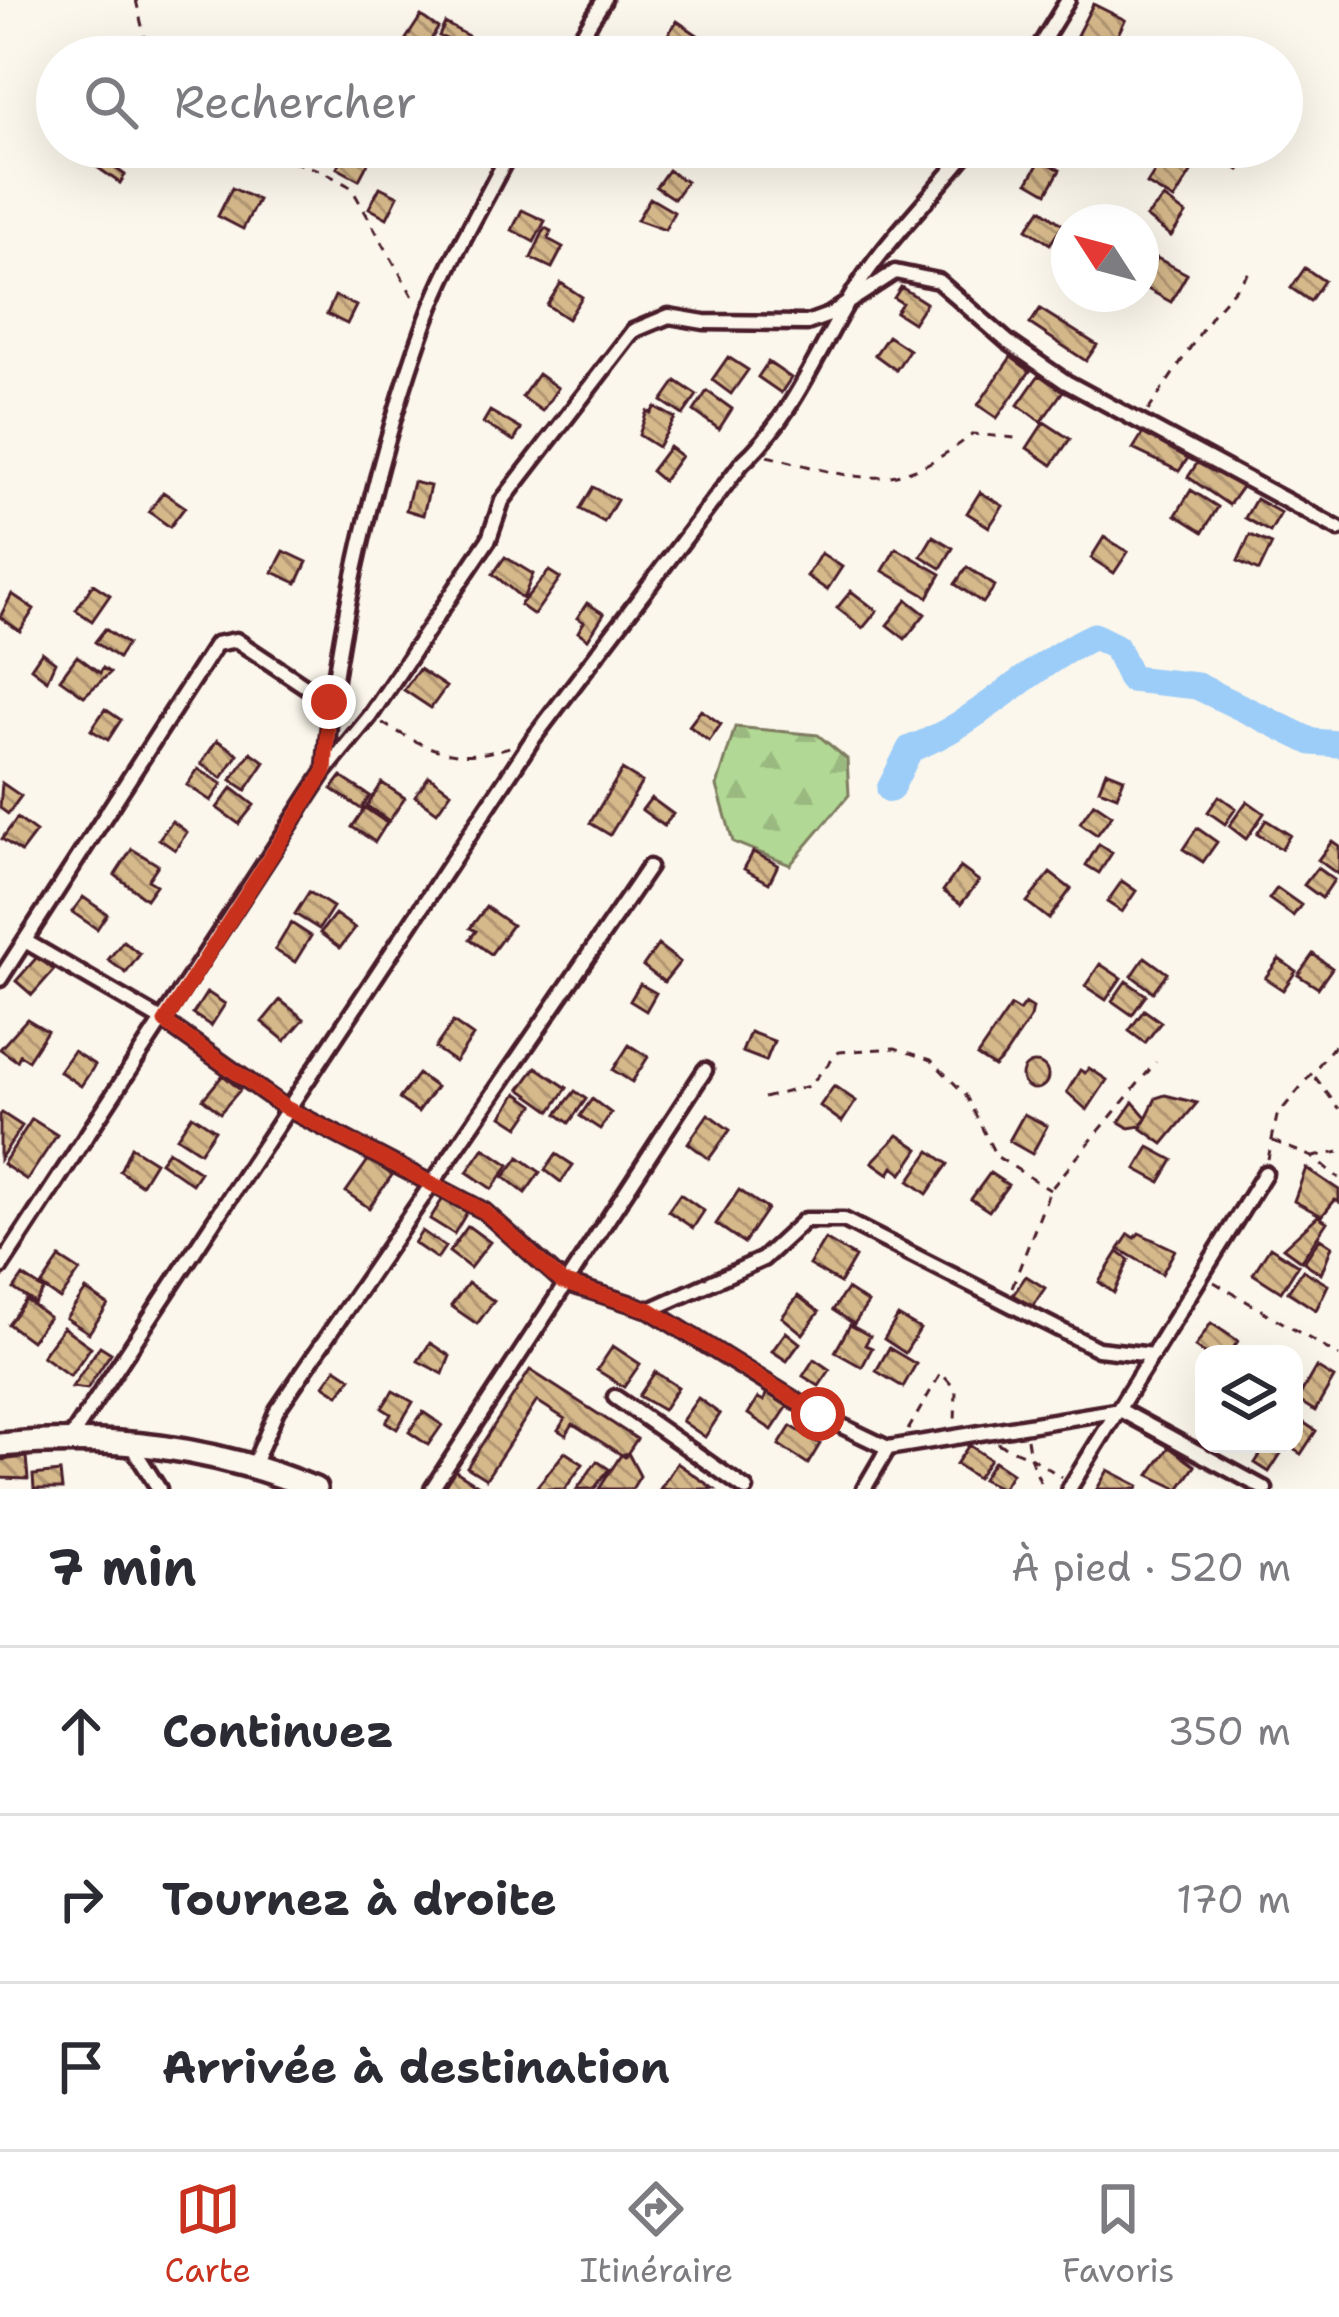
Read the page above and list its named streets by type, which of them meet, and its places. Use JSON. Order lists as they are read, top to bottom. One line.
{"north":"top left","page":{"search":"Rechercher","heading":["7 min","À pied · 520 m"],"list":[["Continuez","350 m"],["Tournez à droite","170 m"],"Arrivée à destination"],"nav":["Carte","Itinéraire","Favoris"]}}
